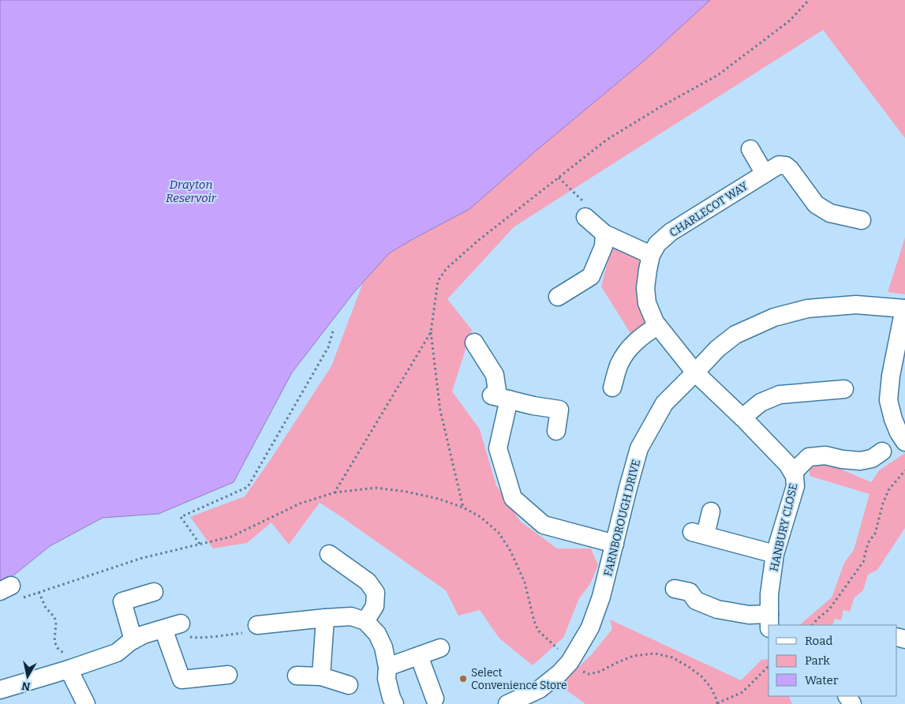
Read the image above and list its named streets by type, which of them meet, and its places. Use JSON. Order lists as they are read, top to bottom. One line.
{"streets":{"street":["CHARLECOT WAY","FARNBOROUGH DRIVE","HANBURY CLOSE"]},"crossings":[["CHARLECOT WAY","FARNBOROUGH DRIVE"],["CHARLECOT WAY","HANBURY CLOSE"],["FARNBOROUGH DRIVE","HANBURY CLOSE"]],"water":["Drayton Reservoir"],"places":["Select Convenience Store"],"legend":["Road","Park","Water"],"north":"bottom"}
